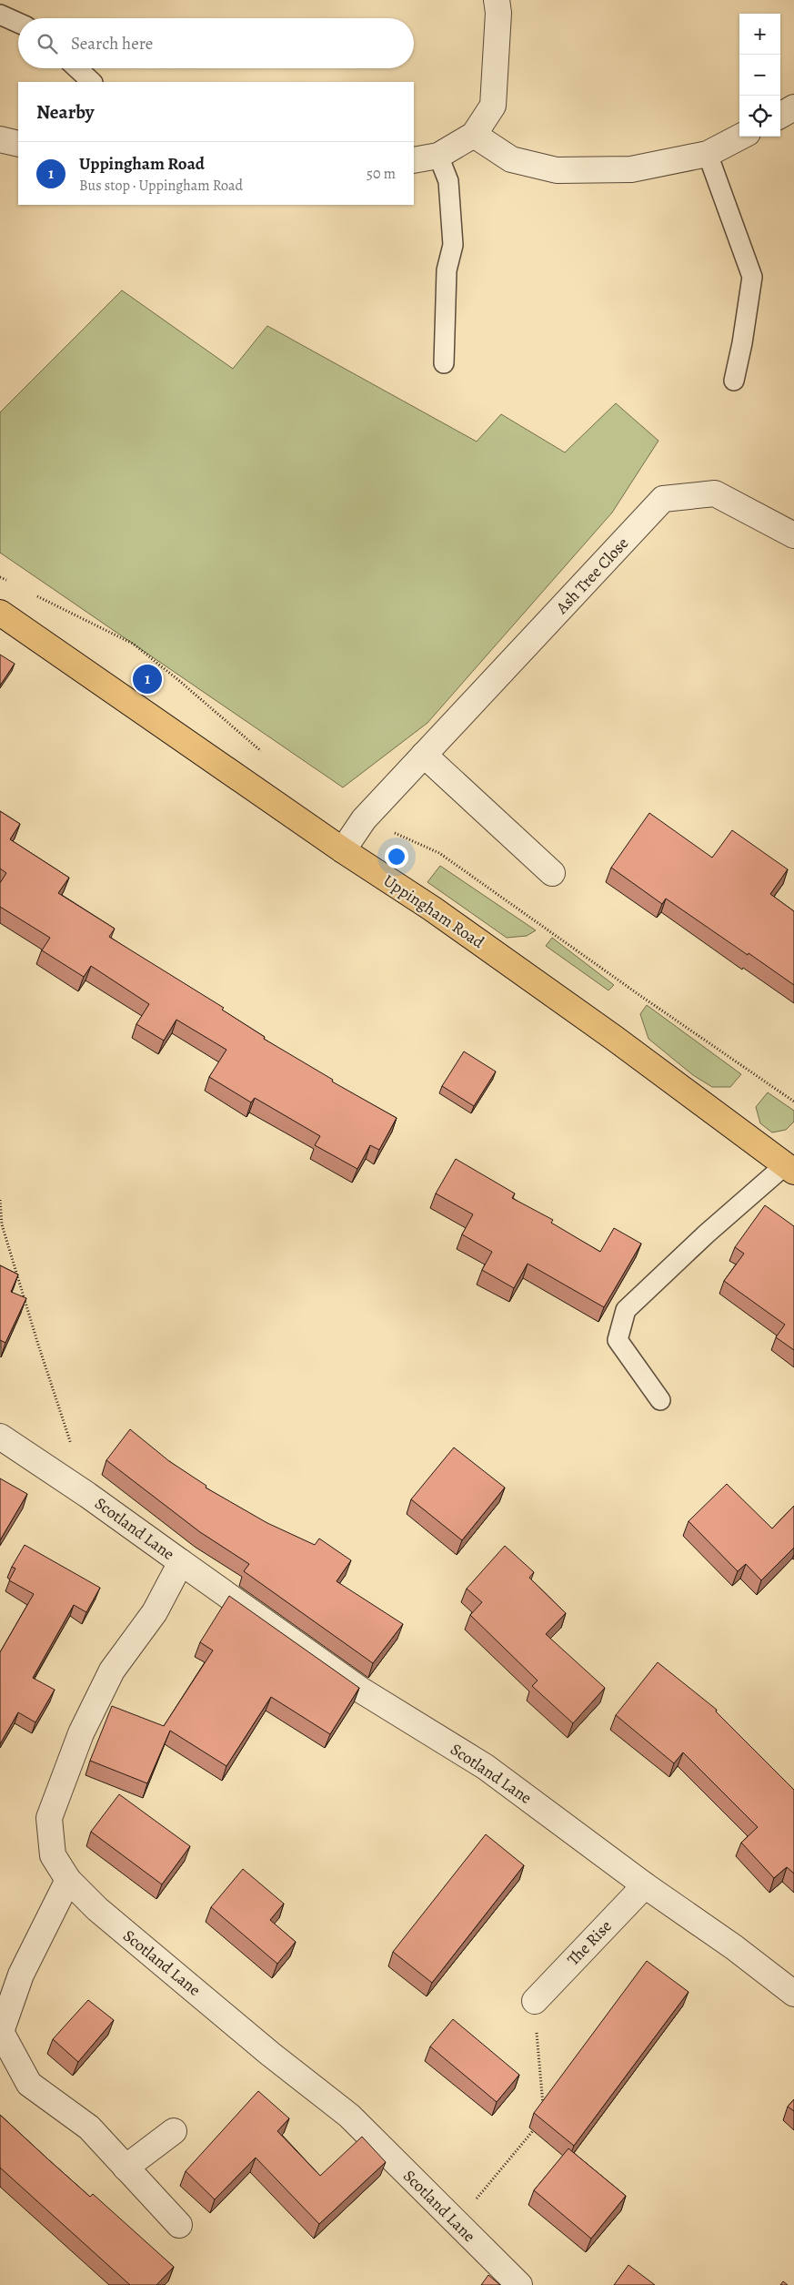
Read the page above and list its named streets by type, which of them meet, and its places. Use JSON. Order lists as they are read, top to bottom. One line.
{"streets":{"highway":["Uppingham Road"],"street":["Ash Tree Close","Scotland Lane","The Rise"]},"crossings":[["Ash Tree Close","Uppingham Road"],["Scotland Lane","The Rise"]],"page":{"map_buttons":["+","−"],"search":"Search here","heading":"Nearby","list":[{"mark":"1","name":"Uppingham Road","note":"Bus stop · Uppingham Road","value":"50 m"}],"pins":"1"}}
